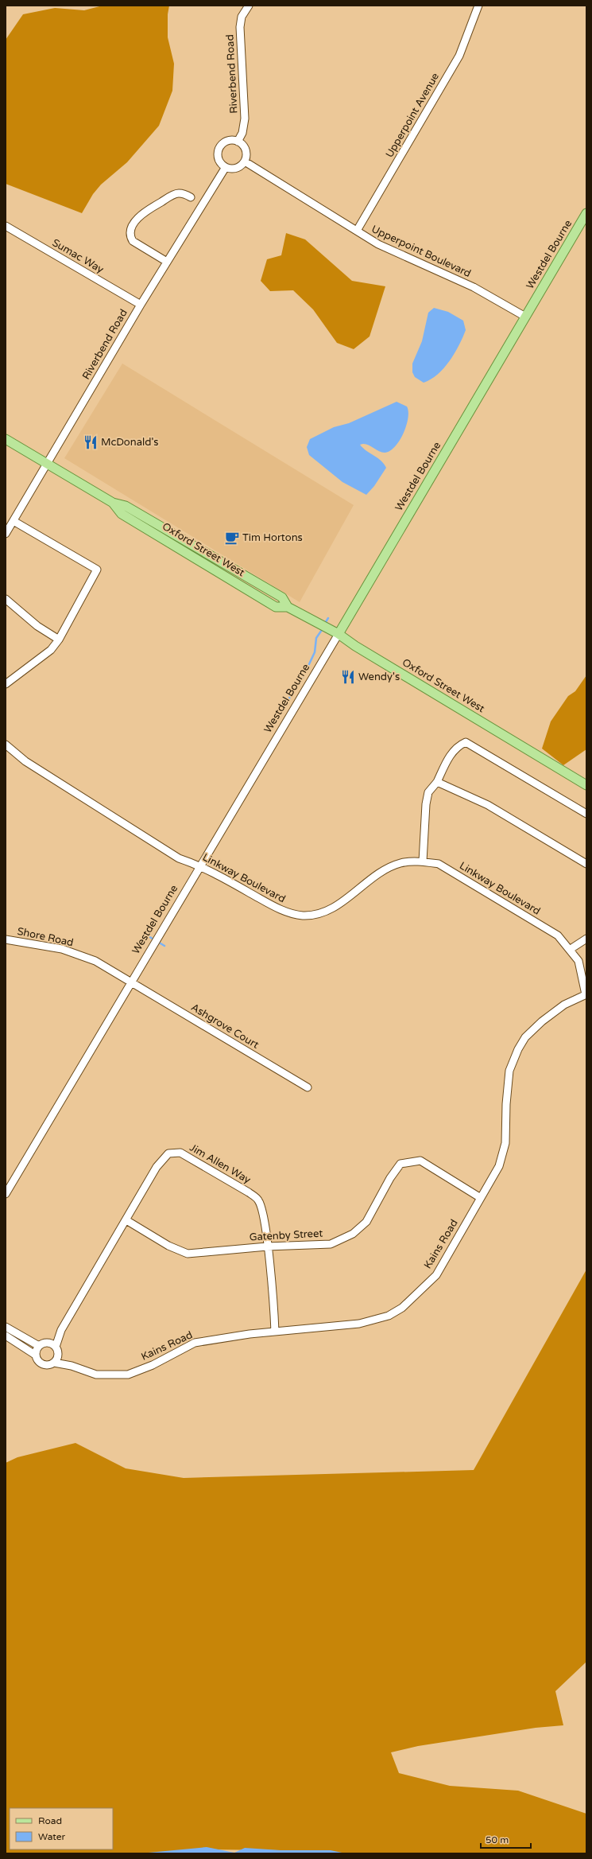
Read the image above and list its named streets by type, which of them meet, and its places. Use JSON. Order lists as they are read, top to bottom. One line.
{"streets":{"main road":["Westdel Bourne","Oxford Street West"],"street":["Riverbend Road","Upperpoint Avenue","Upperpoint Boulevard","Sumac Way","Linkway Boulevard","Shore Road","Ashgrove Court","Jim Allen Way","Gatenby Street","Kains Road"]},"crossings":[["Riverbend Road","Upperpoint Boulevard"],["Riverbend Road","Sumac Way"],["Riverbend Road","Oxford Street West"],["Upperpoint Avenue","Upperpoint Boulevard"],["Upperpoint Boulevard","Westdel Bourne"],["Westdel Bourne","Oxford Street West"],["Westdel Bourne","Linkway Boulevard"],["Westdel Bourne","Shore Road"],["Westdel Bourne","Ashgrove Court"],["Linkway Boulevard","Kains Road"],["Shore Road","Ashgrove Court"],["Jim Allen Way","Gatenby Street"],["Jim Allen Way","Kains Road"],["Gatenby Street","Kains Road"]],"places":{"restaurant":["McDonald's","Wendy's"],"cafe":["Tim Hortons"]},"legend":["Road","Water"],"scale_bar":"50 m"}
